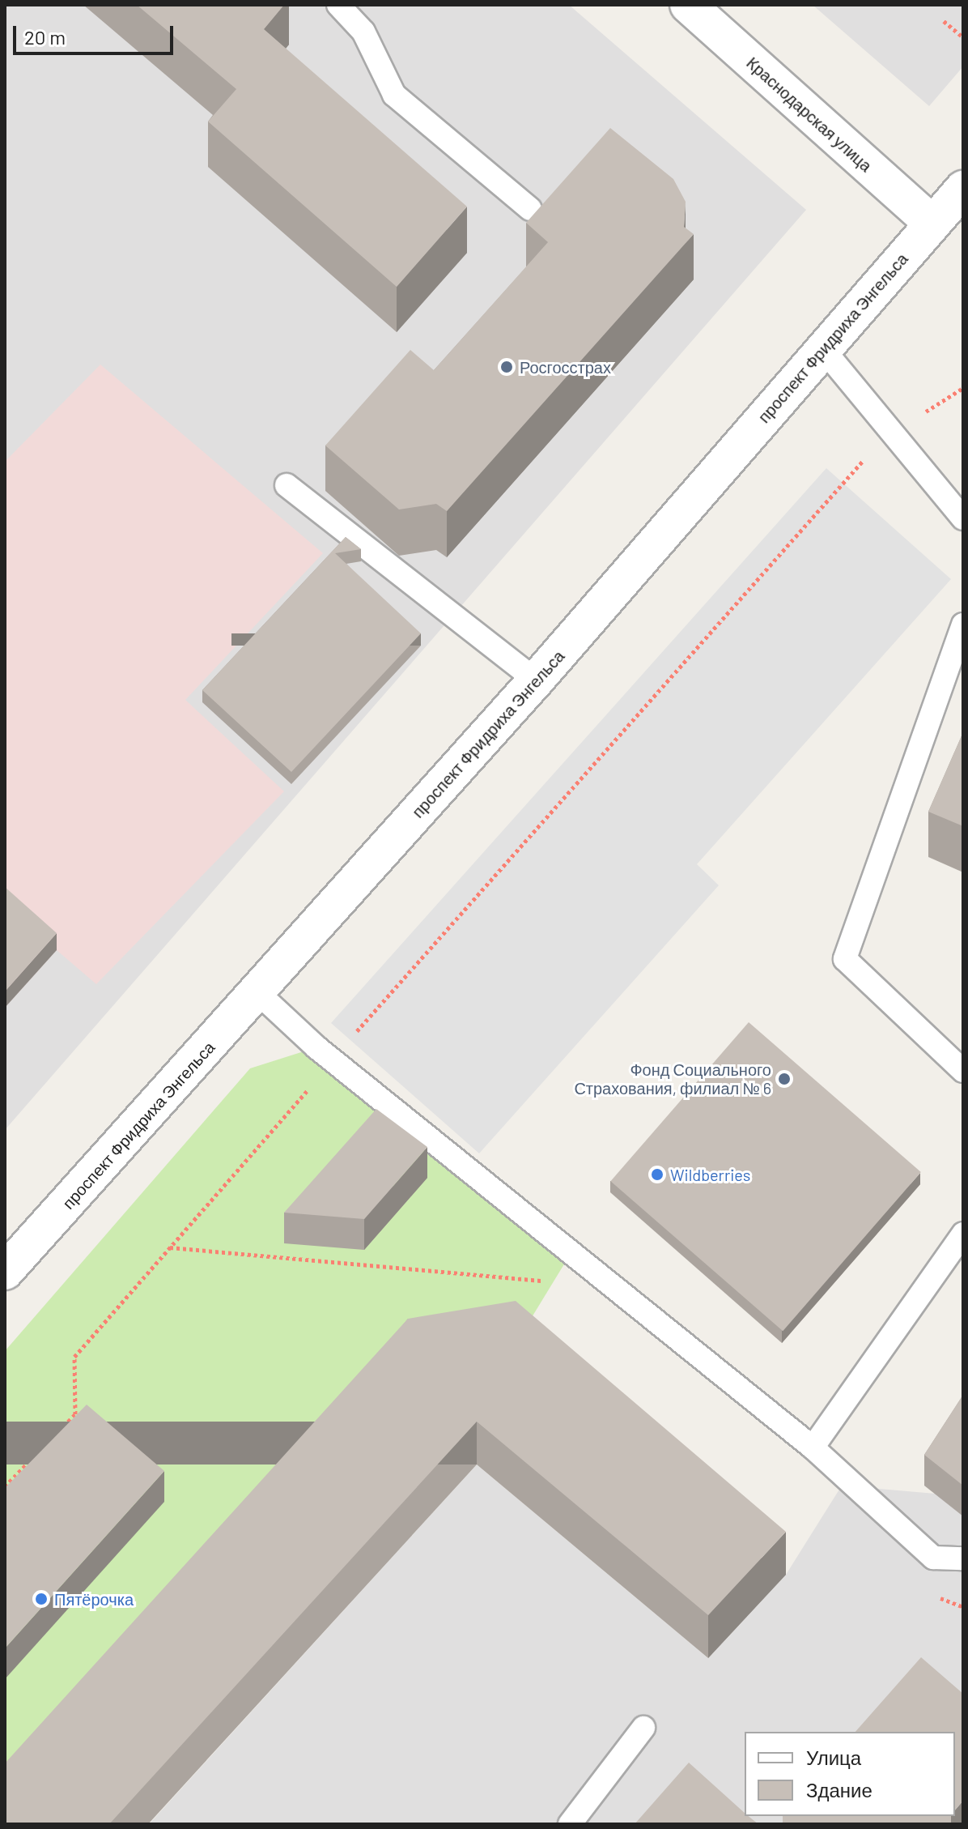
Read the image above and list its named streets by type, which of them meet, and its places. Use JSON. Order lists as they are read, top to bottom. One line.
{"streets":{"street":["Краснодарская улица","проспект Фридриха Энгельса"]},"crossings":[["Краснодарская улица","проспект Фридриха Энгельса"]],"places":["Росгосстрах","Фонд Социального Страхования, филиал № 6","Wildberries","Пятёрочка"],"legend":["Улица","Здание"],"scale_bar":"20 m"}
